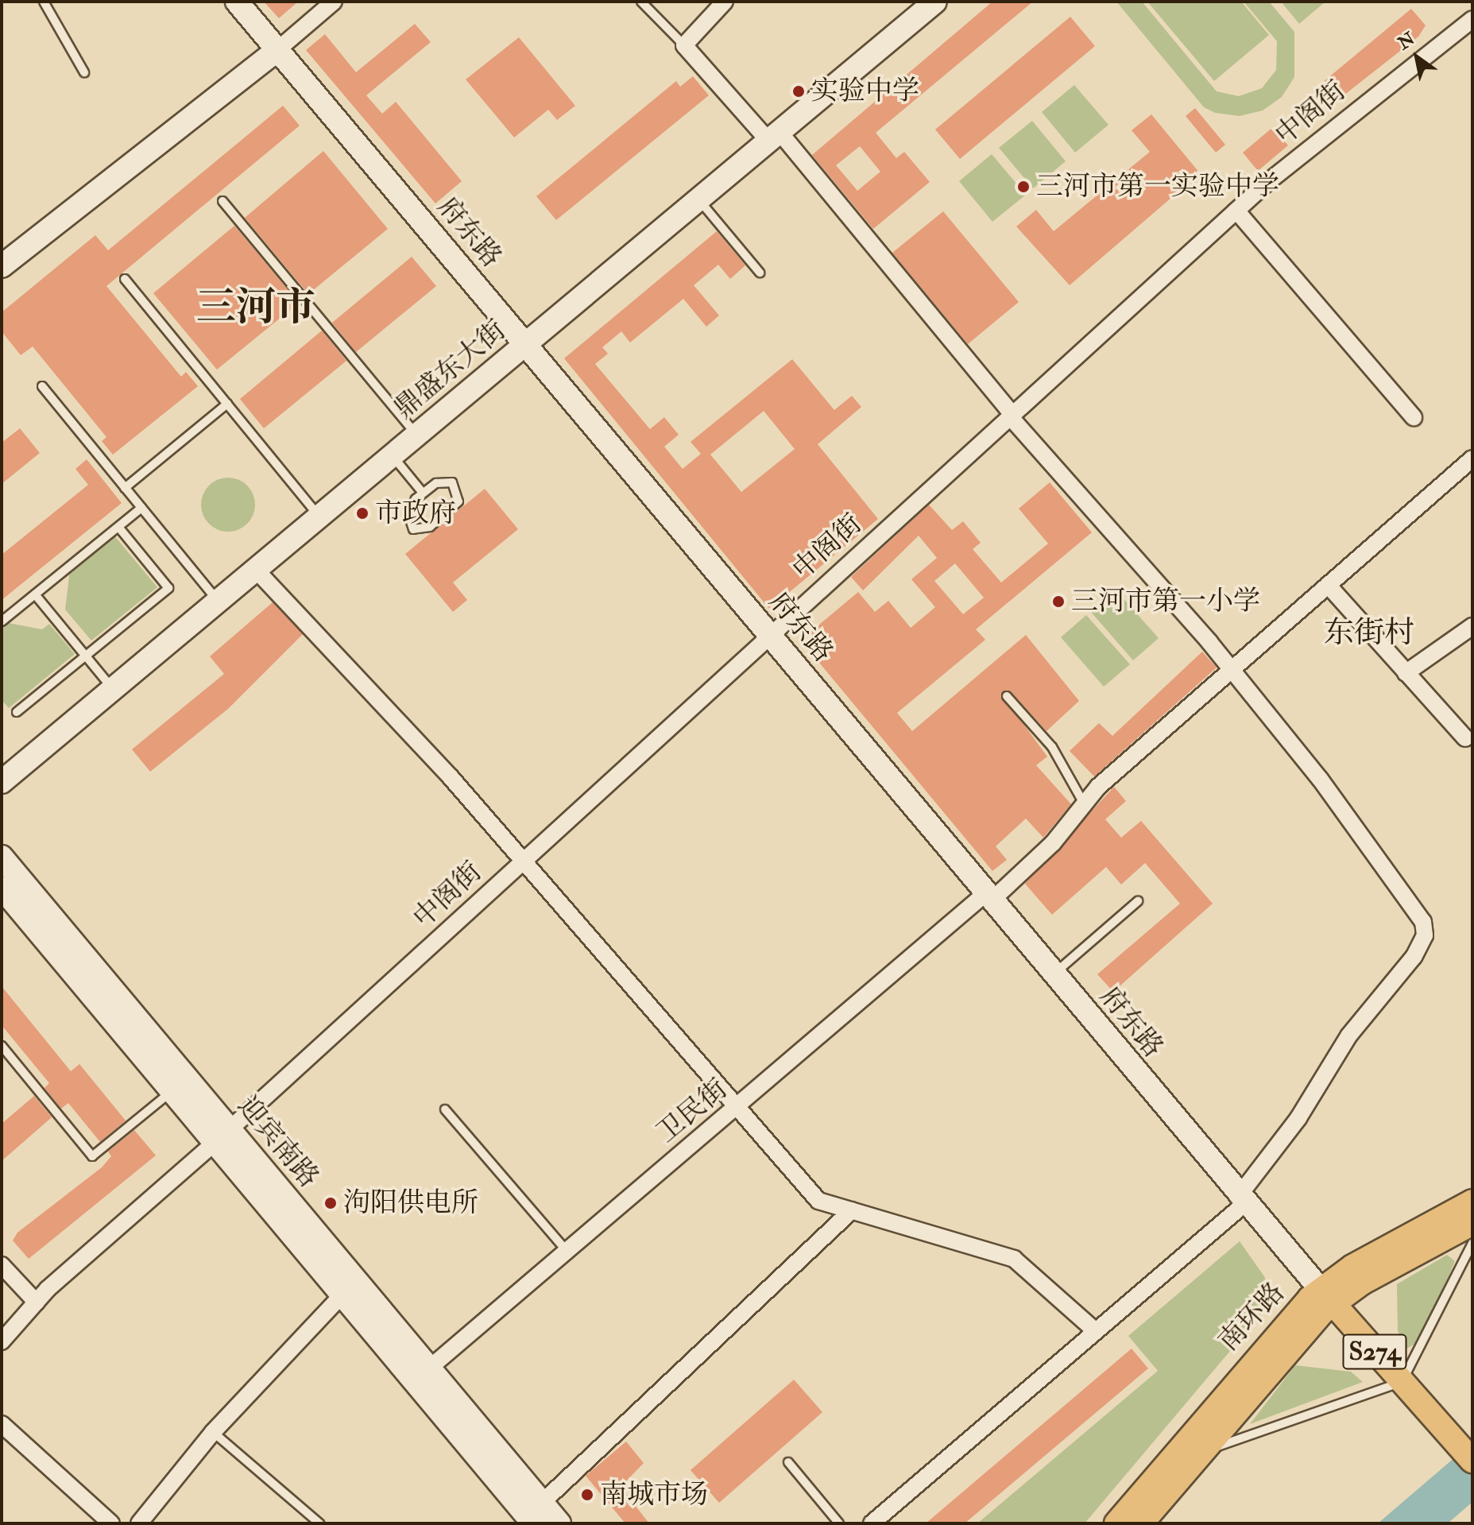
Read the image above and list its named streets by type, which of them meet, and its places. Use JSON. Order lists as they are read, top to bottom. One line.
{"streets":{"main road":["府东路","鼎盛东大街","迎宾南路","南环路","S274"],"street":["中阁街","卫民街"]},"crossings":[["中阁街","府东路"],["中阁街","迎宾南路"],["府东路","鼎盛东大街"],["府东路","卫民街"],["府东路","南环路"],["府东路","S274"],["卫民街","迎宾南路"],["南环路","S274"]],"districts":["三河市","东街村"],"places":["实验中学","三河市第一实验中学","市政府","三河市第一小学","泃阳供电所","南城市场"],"north":"top left"}
